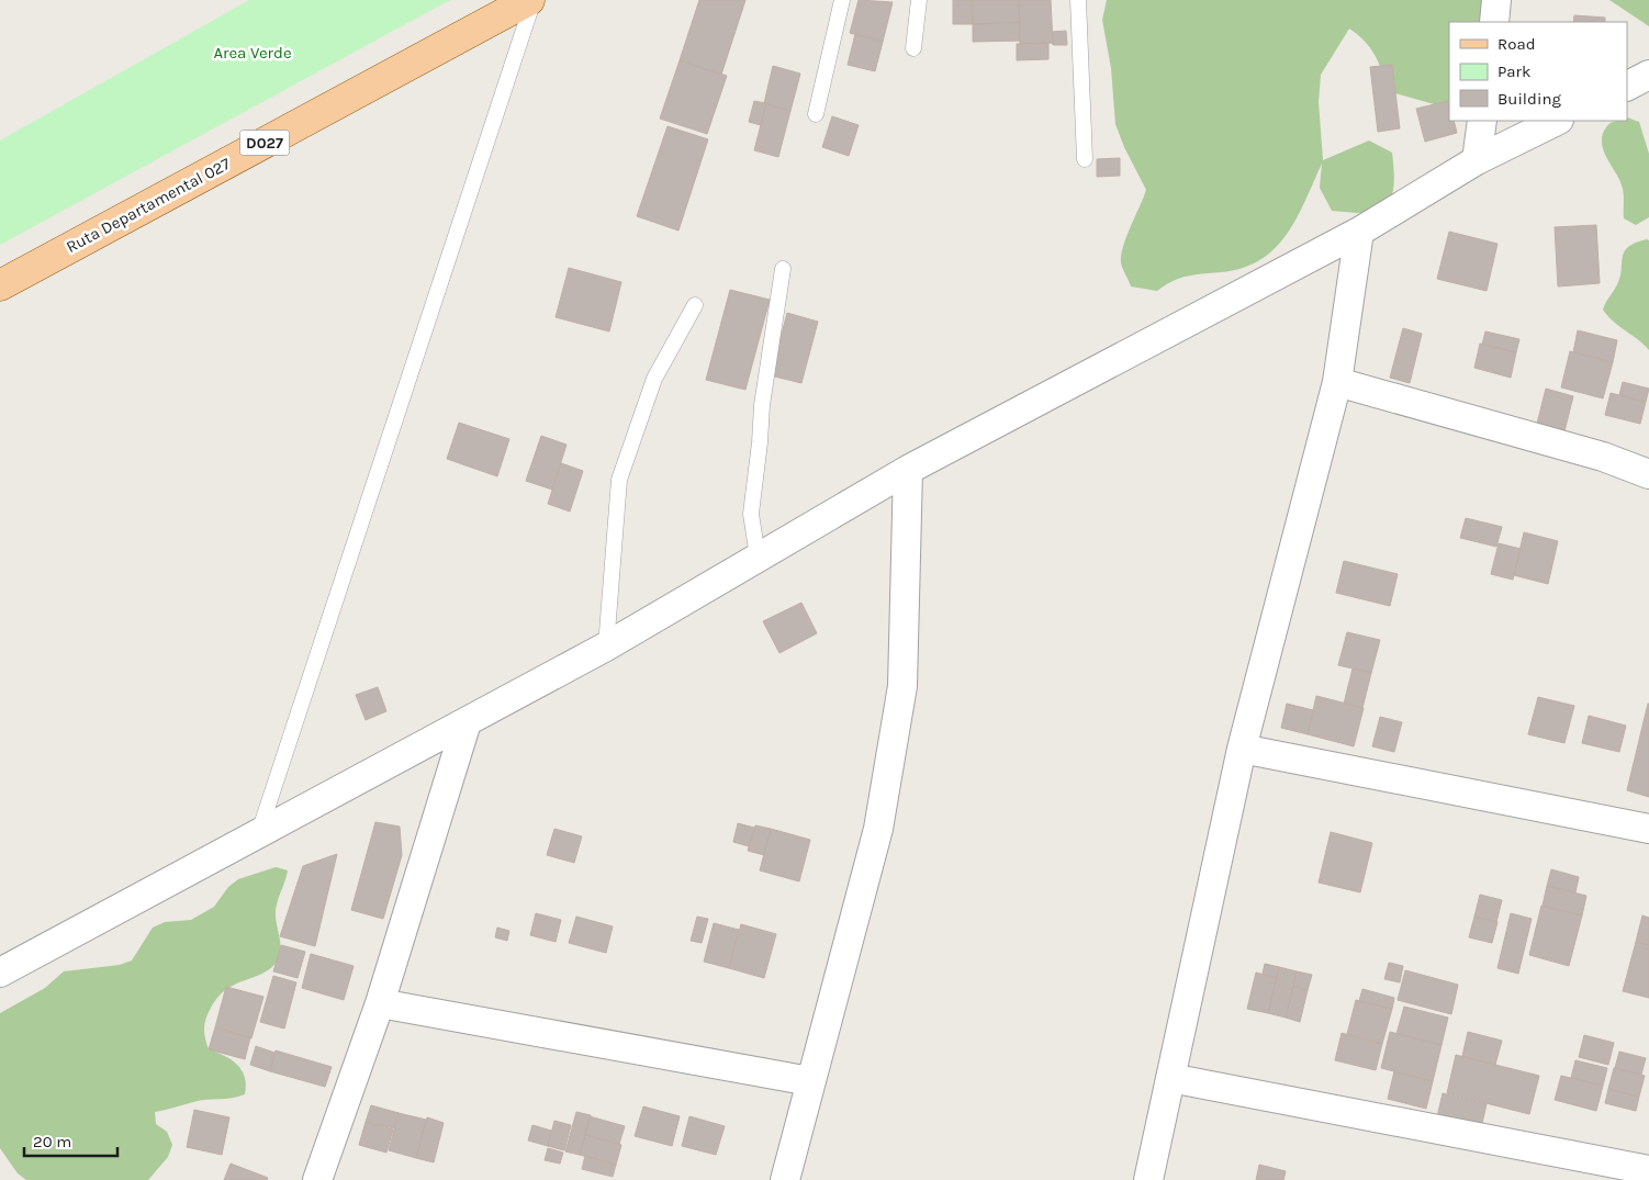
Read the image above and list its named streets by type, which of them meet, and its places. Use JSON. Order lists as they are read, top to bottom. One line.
{"streets":{"main road":["D027","Ruta Departamental 027"]},"parks":["Area Verde"],"legend":["Road","Park","Building"],"scale_bar":"20 m"}
